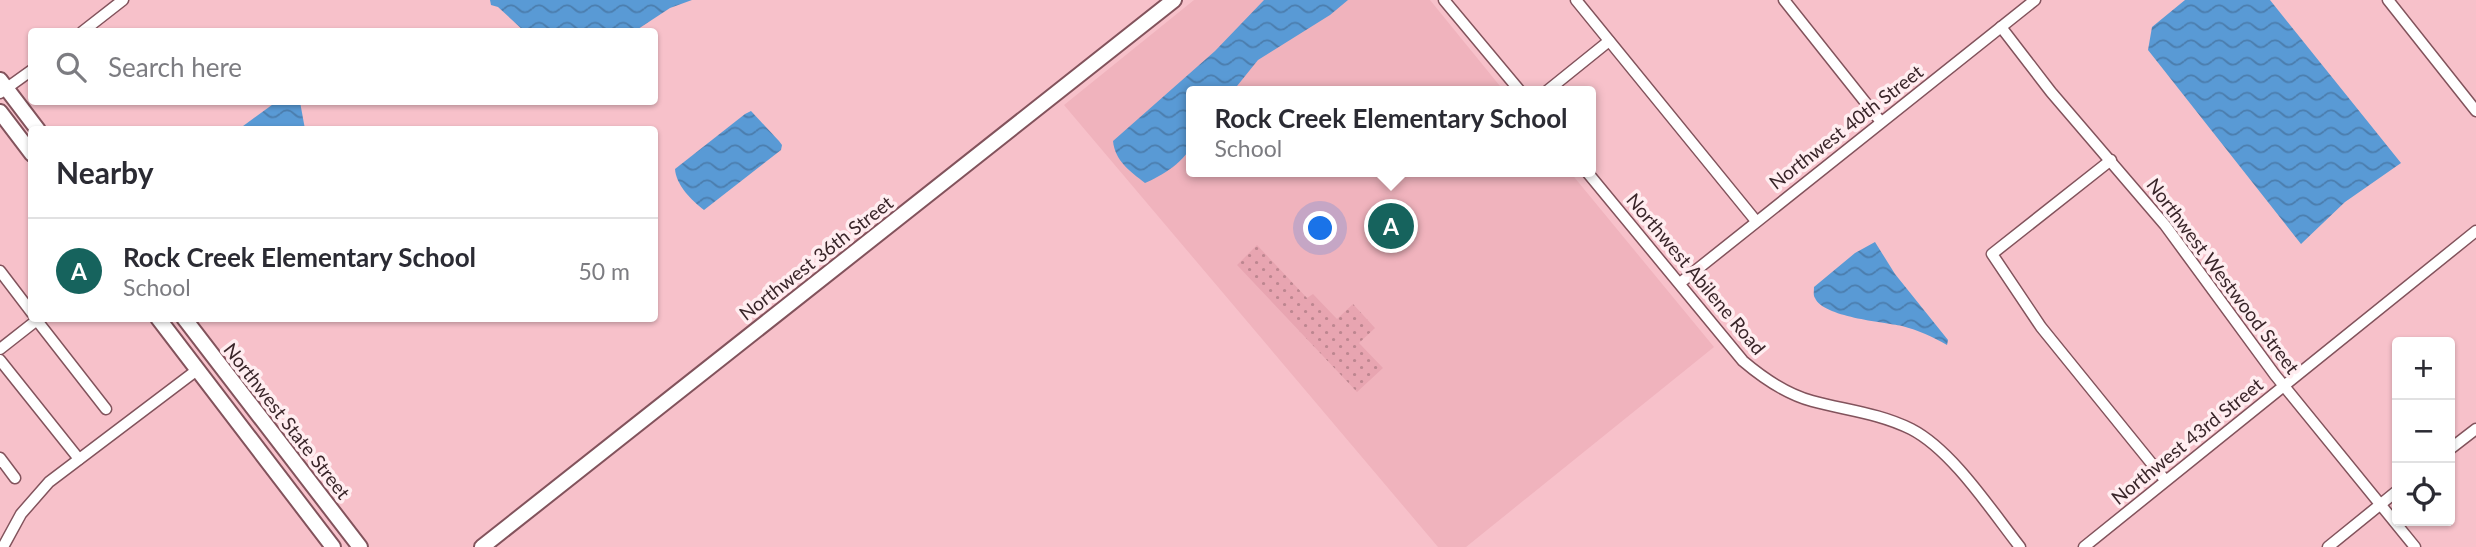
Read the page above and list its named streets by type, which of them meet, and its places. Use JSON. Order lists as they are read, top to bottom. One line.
{"streets":{"main road":["Northwest 36th Street","Northwest State Street"],"street":["Northwest 40th Street","Northwest Abilene Road","Northwest Westwood Street","Northwest 43rd Street"]},"crossings":[["Northwest 40th Street","Northwest Abilene Road"],["Northwest 40th Street","Northwest Westwood Street"],["Northwest Westwood Street","Northwest 43rd Street"]],"page":{"search":"Search here","popup":["Rock Creek Elementary School","School"],"heading":"Nearby","pins":"A","list":[{"mark":"A","name":"Rock Creek Elementary School","note":"School","value":"50 m"}],"map_buttons":["+","−"]}}
